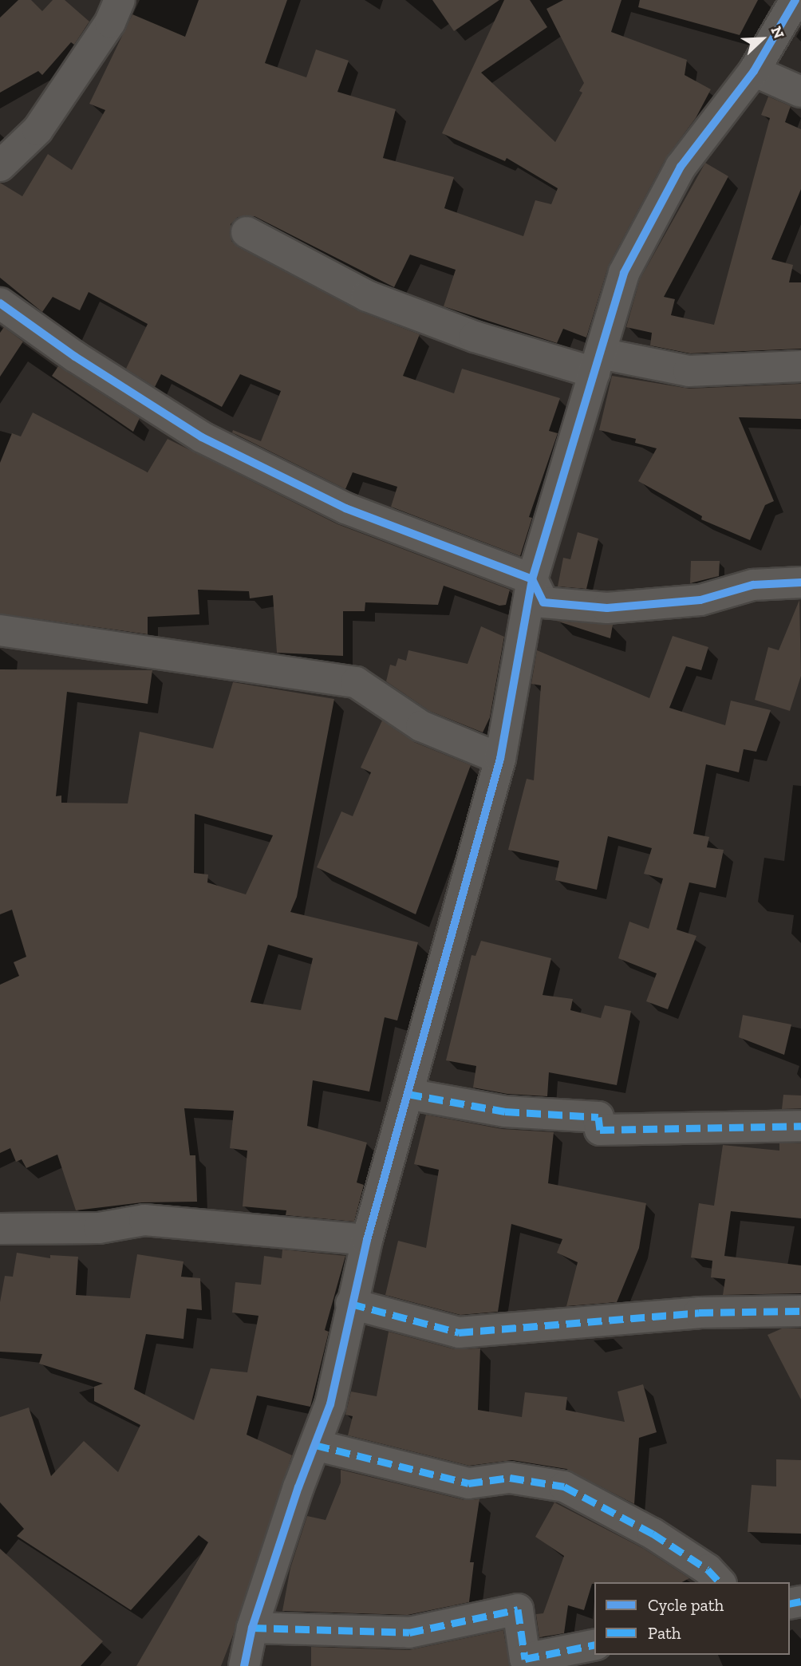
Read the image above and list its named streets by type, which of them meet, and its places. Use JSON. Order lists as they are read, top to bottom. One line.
{"legend":["Cycle path","Path"],"north":"top right"}
